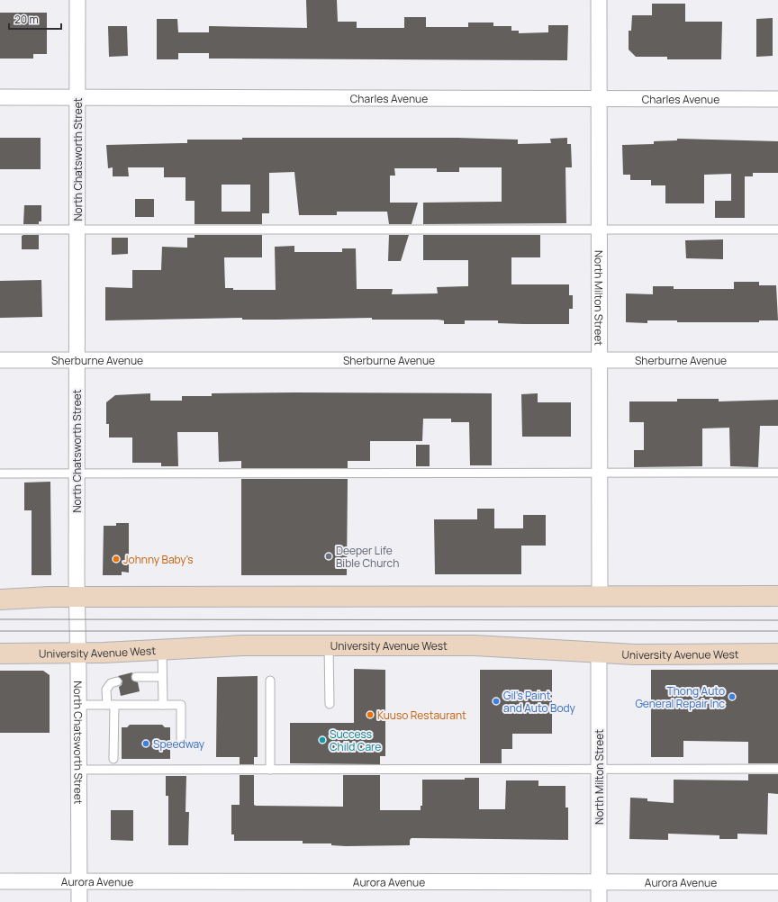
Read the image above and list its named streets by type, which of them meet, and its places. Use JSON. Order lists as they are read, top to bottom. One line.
{"streets":{"main road":["University Avenue West"],"street":["Charles Avenue","North Chatsworth Street","North Milton Street","Sherburne Avenue","Aurora Avenue"]},"crossings":[["Charles Avenue","North Chatsworth Street"],["Charles Avenue","North Milton Street"],["North Chatsworth Street","Sherburne Avenue"],["North Chatsworth Street","University Avenue West"],["North Chatsworth Street","Aurora Avenue"],["North Milton Street","Sherburne Avenue"],["North Milton Street","University Avenue West"],["North Milton Street","Aurora Avenue"]],"places":["Deeper Life Bible Church","Johnny Baby's","Thong Auto General Repair Inc","Gil's Paint and Auto Body","Kuuso Restaurant","Success Child Care","Speedway"],"scale_bar":"20 m"}
